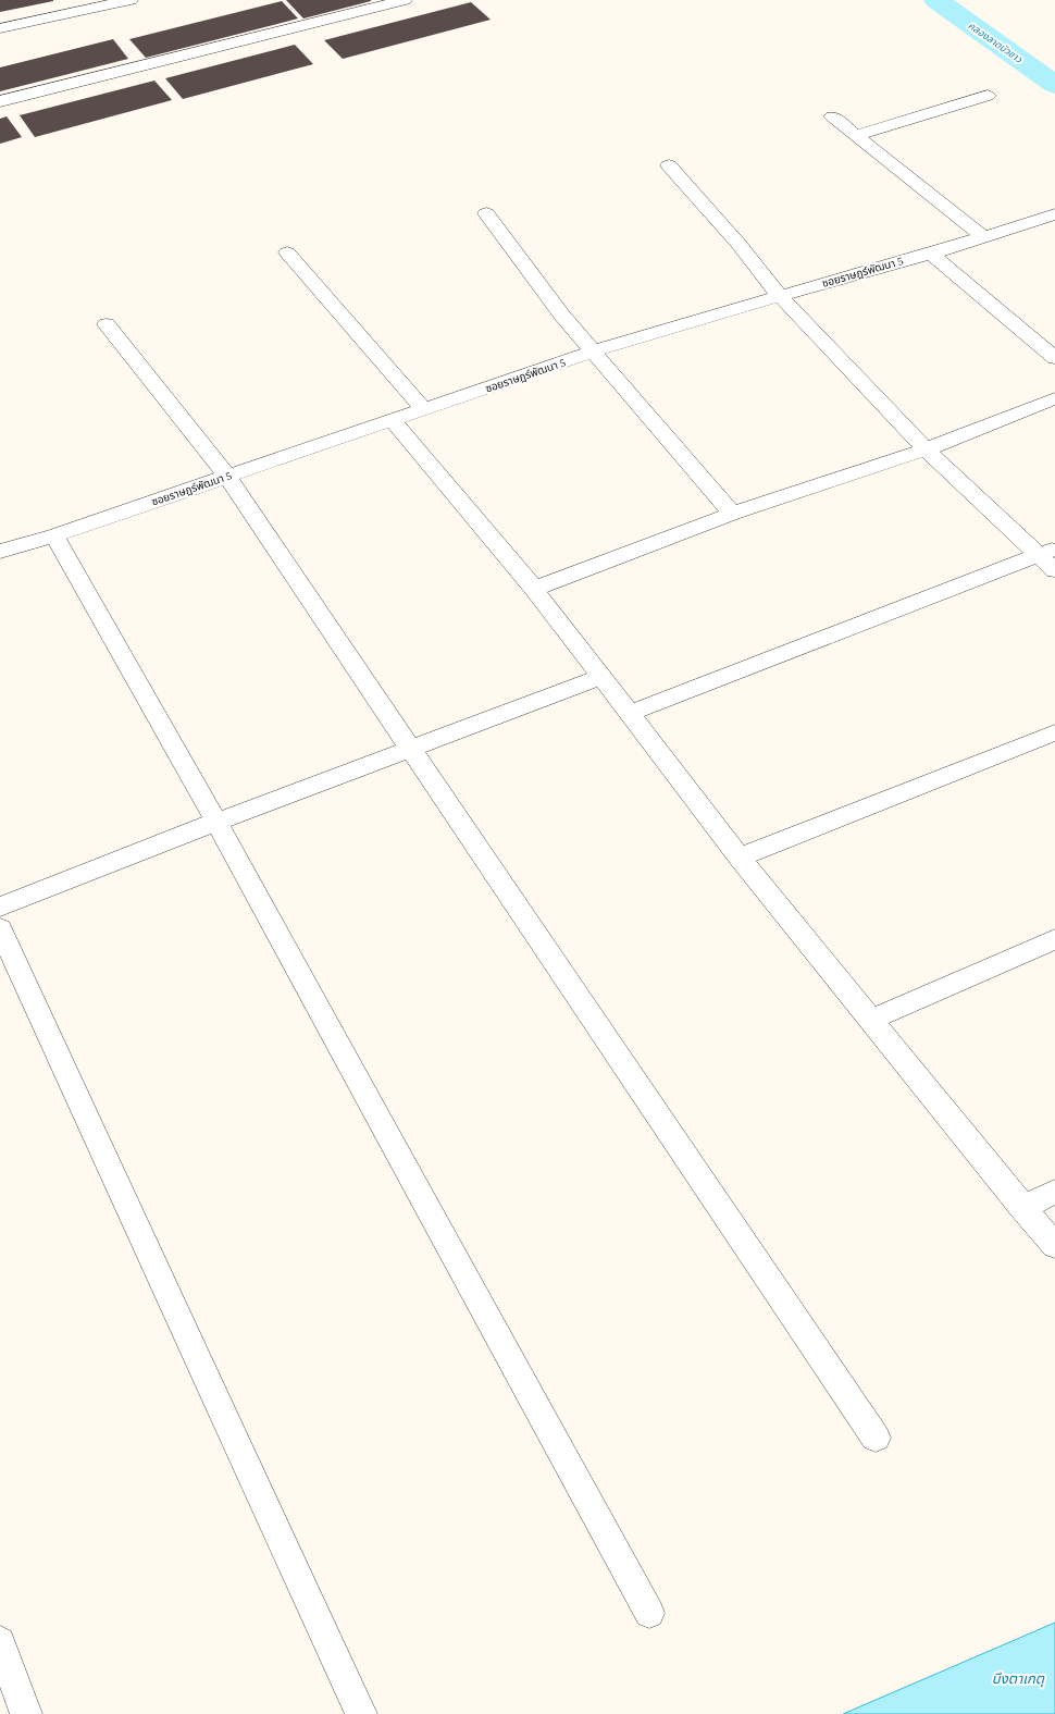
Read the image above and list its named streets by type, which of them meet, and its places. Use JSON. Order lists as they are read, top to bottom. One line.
{"streets":{"street":["ซอยราษฎร์พัฒนา 5"]},"water":["คลองลาดบัวขาว","บึงตาเกตุ"]}
